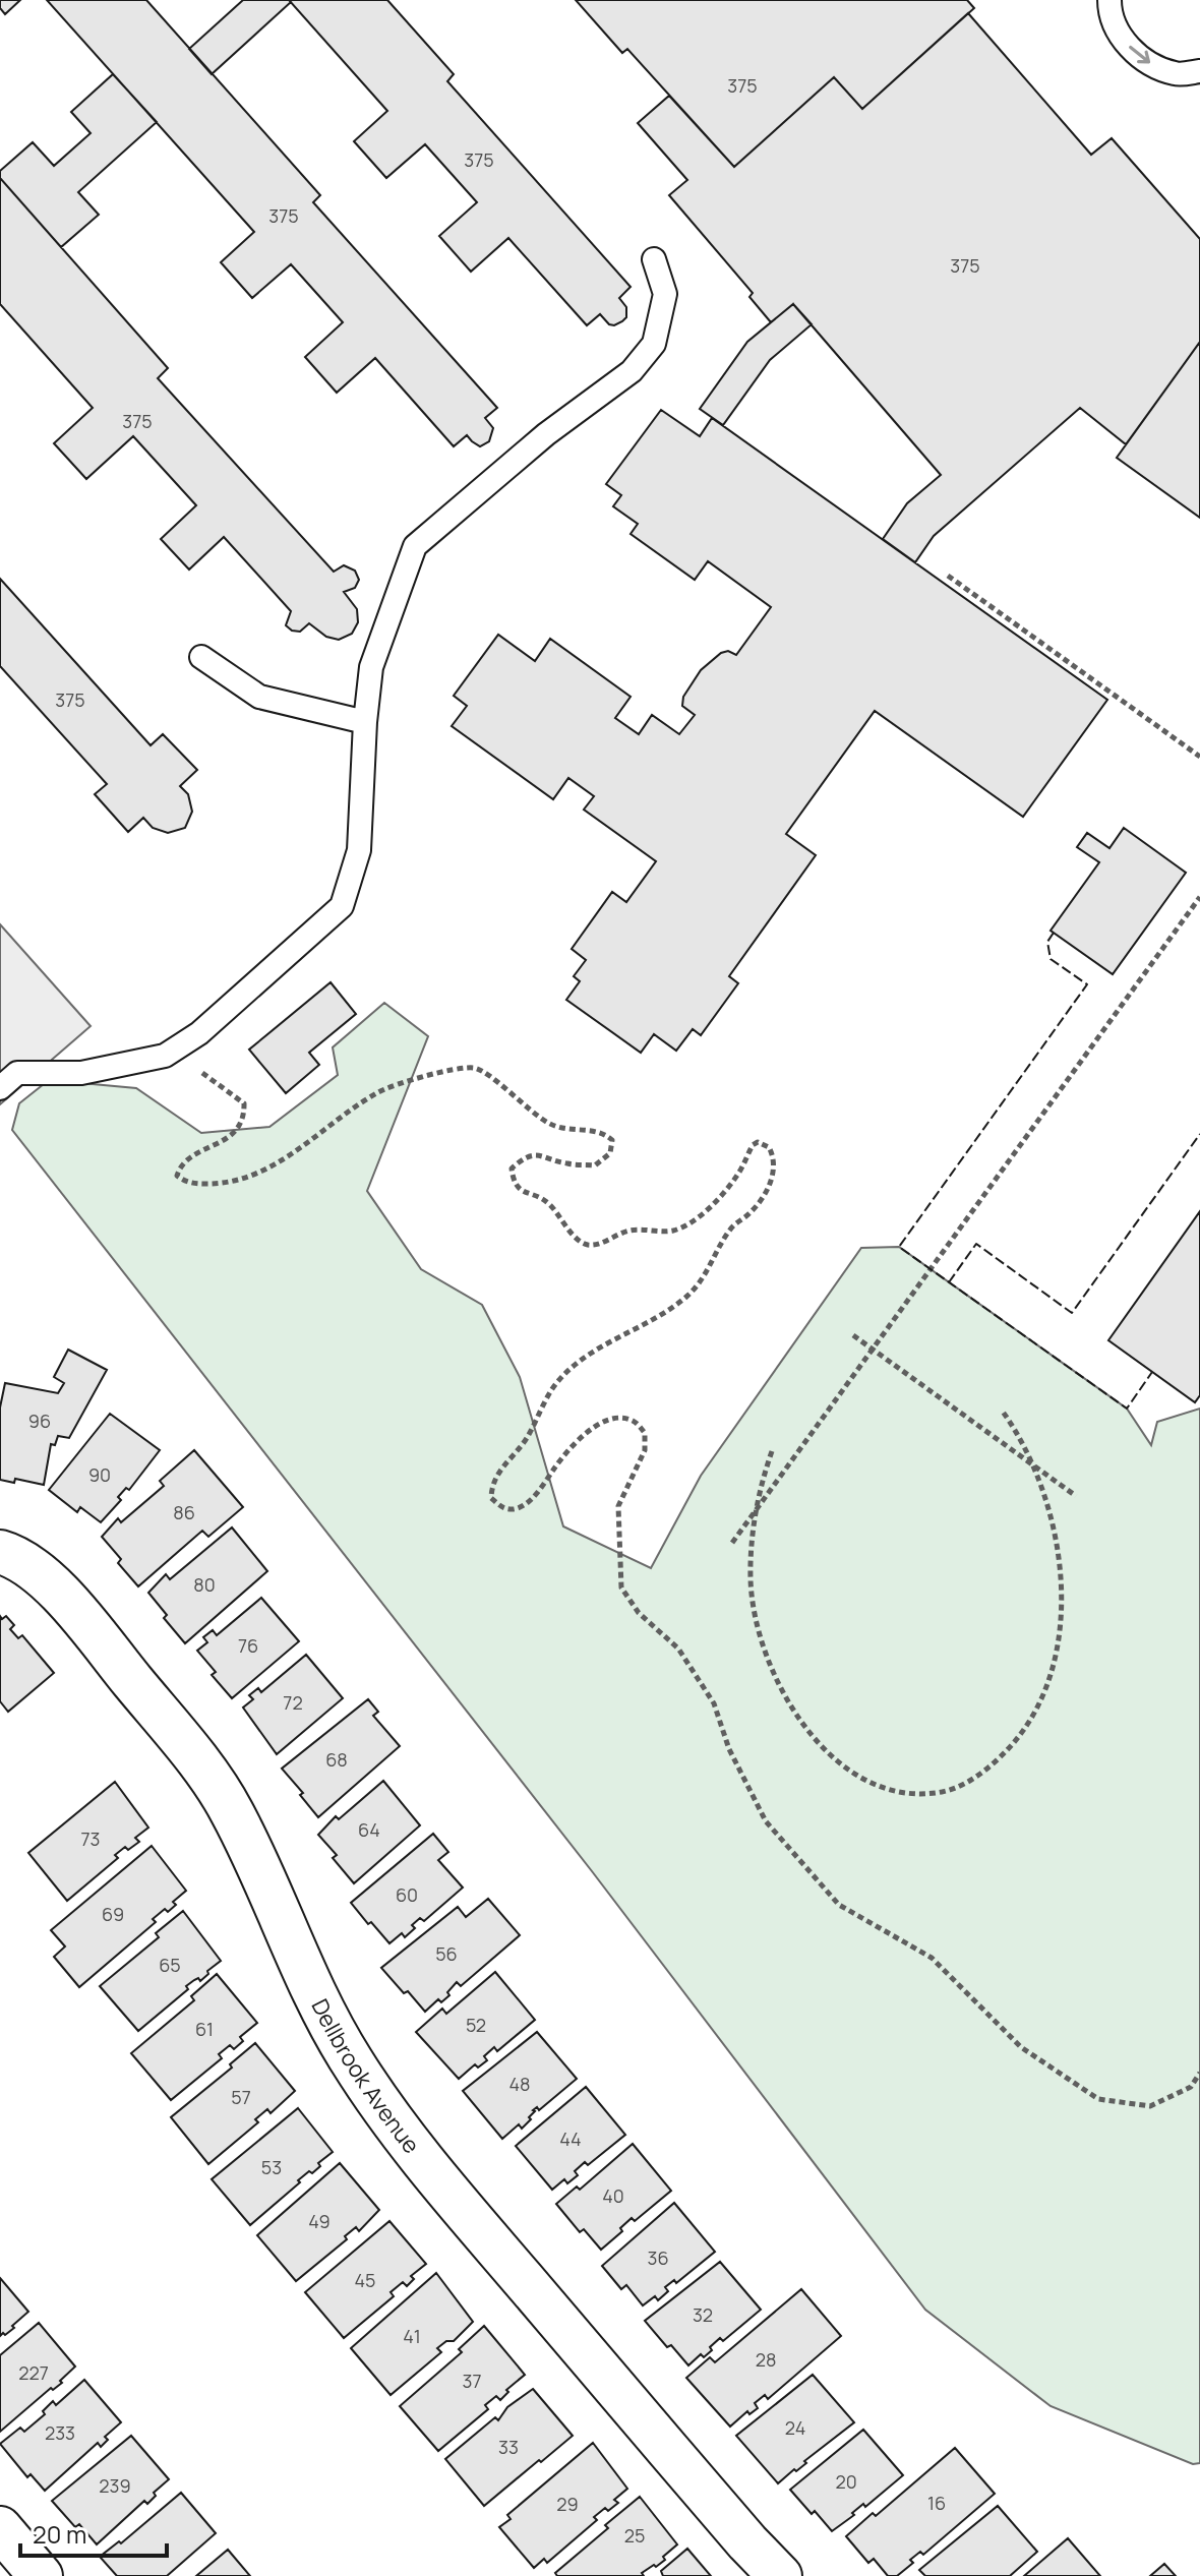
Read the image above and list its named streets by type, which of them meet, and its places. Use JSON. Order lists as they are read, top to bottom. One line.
{"streets":{"street":["Dellbrook Avenue"]},"house_numbers":["375","375","375","375","375","375","96","90","86","80","76","72","68","64","73","60","69","56","65","52","61","48","57","44","53","40","49","36","45","32","41","28","227","37","24","233","33","20","239","16","29","25"],"scale_bar":"20 m"}
